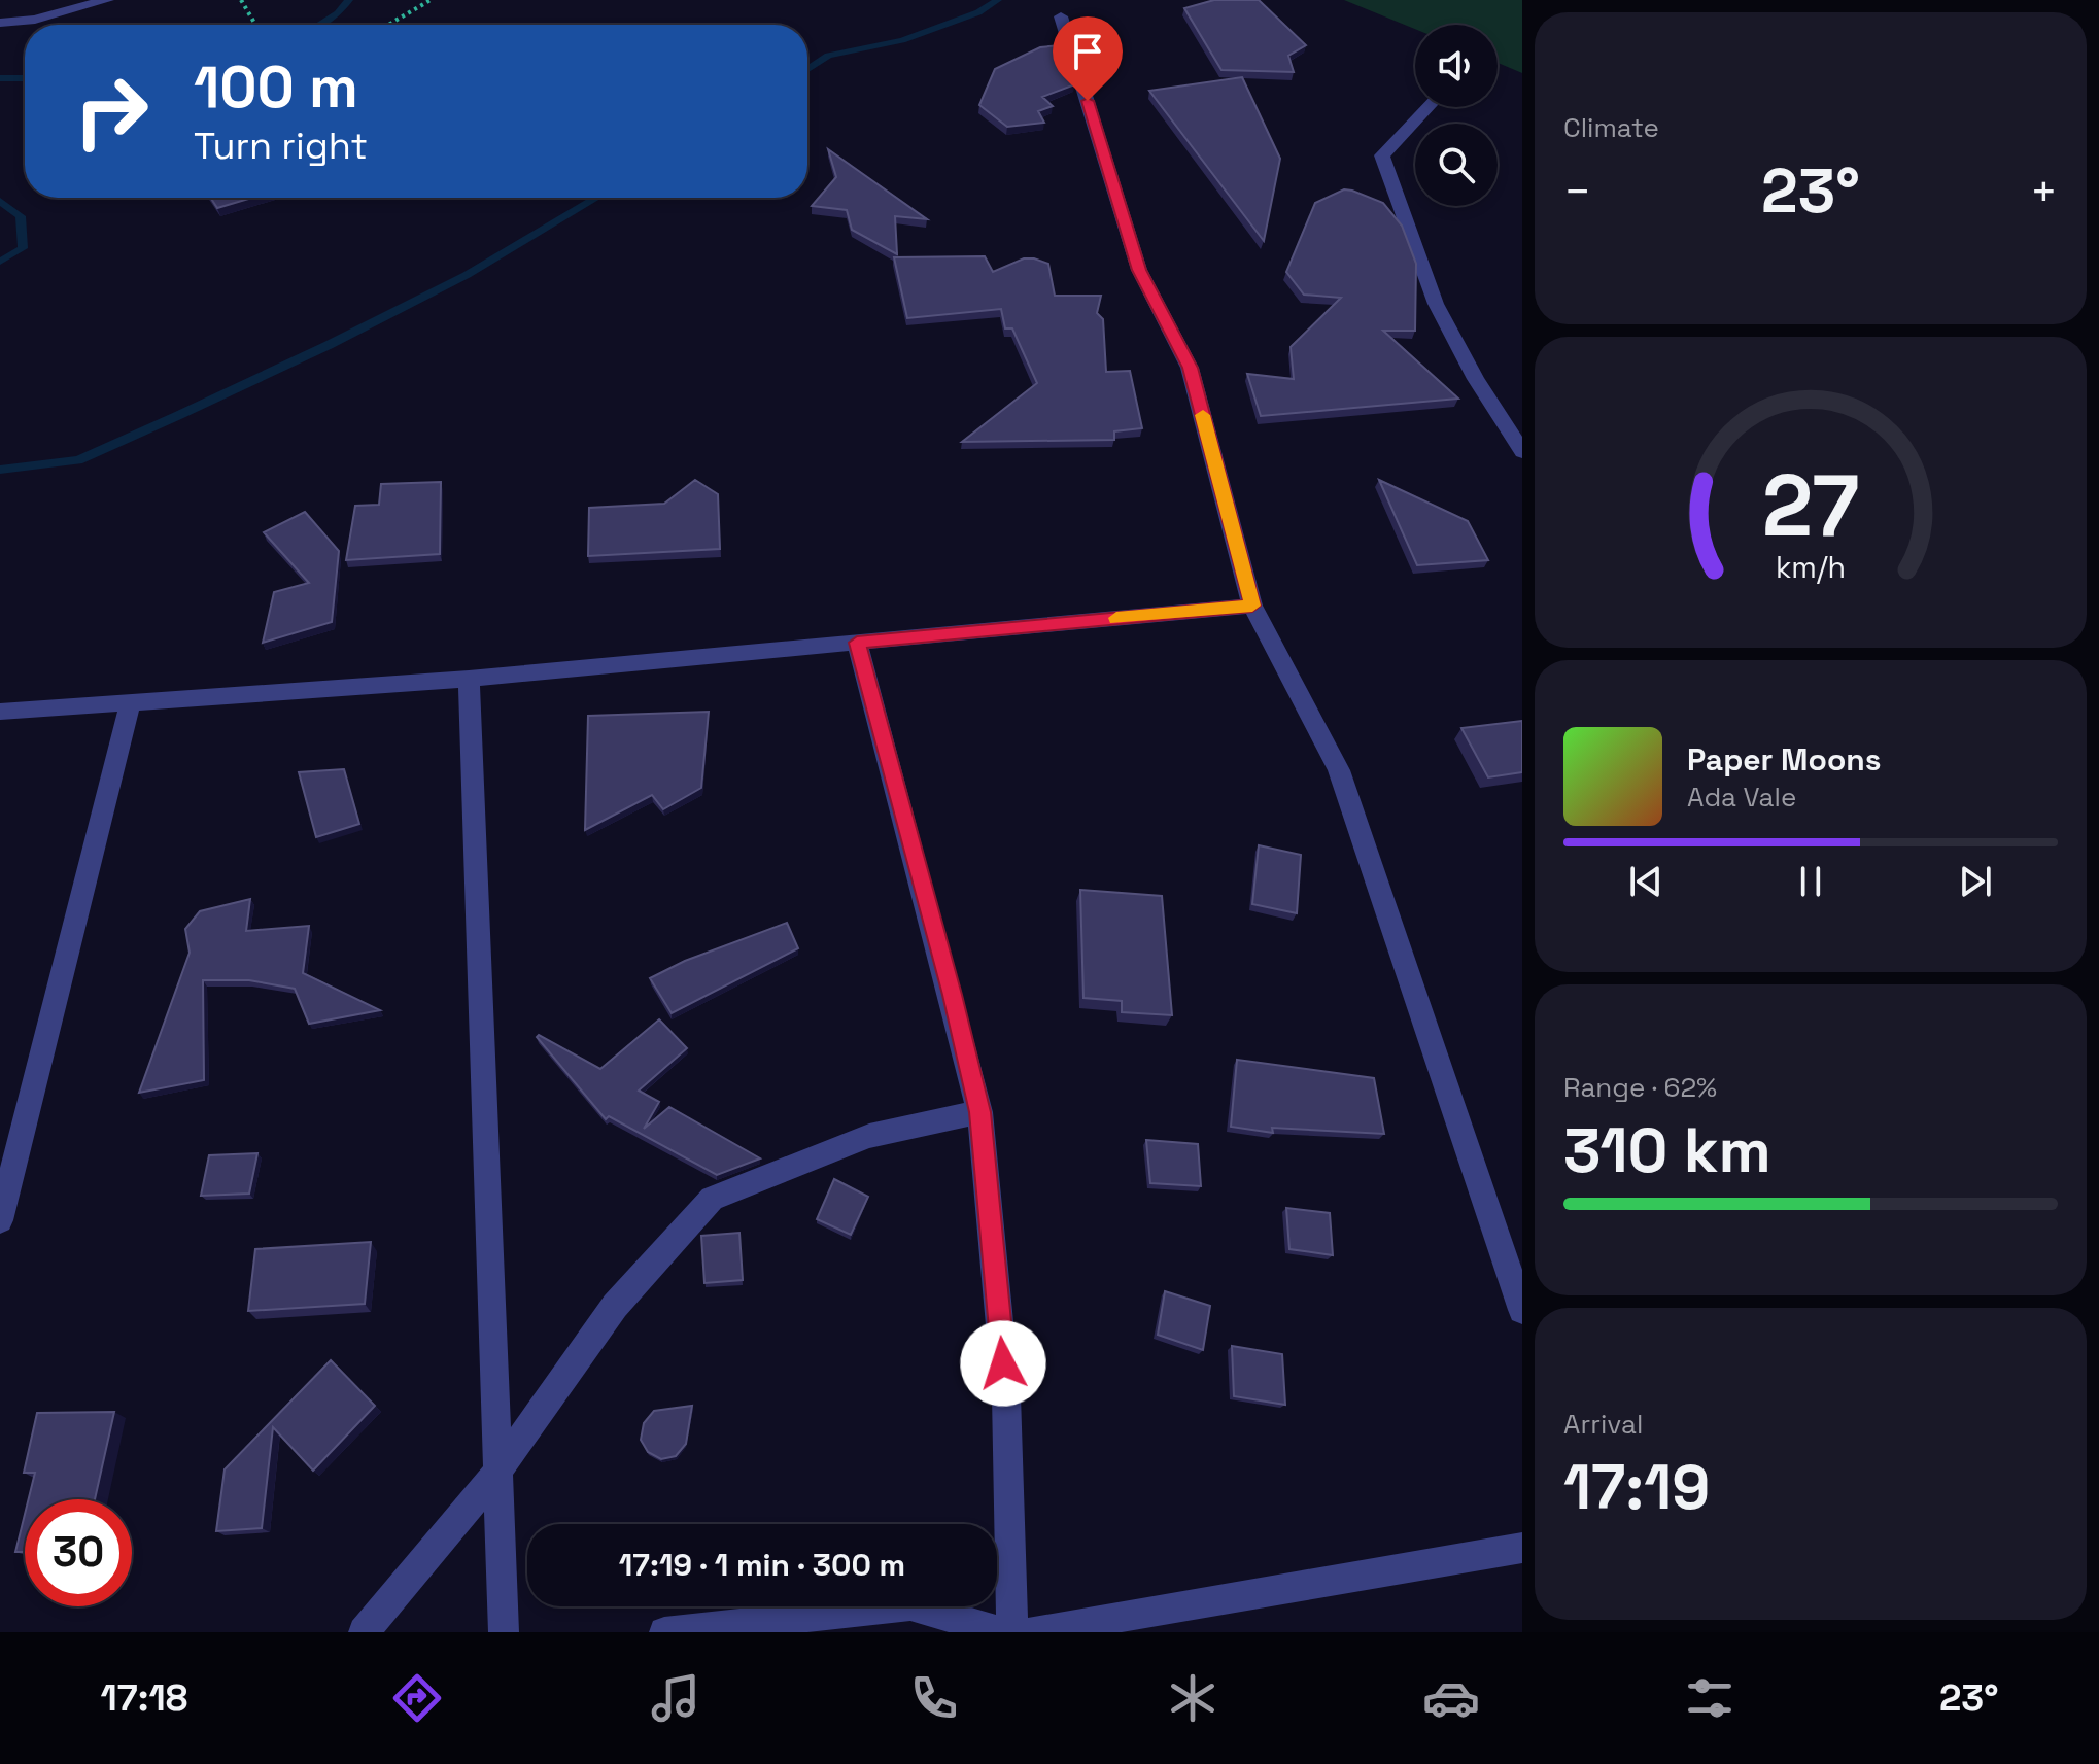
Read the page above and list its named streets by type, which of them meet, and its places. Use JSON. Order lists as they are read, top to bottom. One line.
{"page":{"tile":["Climate",["Range · 62%","310 km"],["Arrival","17:19"]],"turn":["100 m","Turn right"],"heat":["−","23°","+"],"song":["Paper Moons","Ada Vale"],"limit":"30","trip":"17:19 · 1 min · 300 m","tabs":["17:18","23°"],"gauge":["27","km/h"]}}
